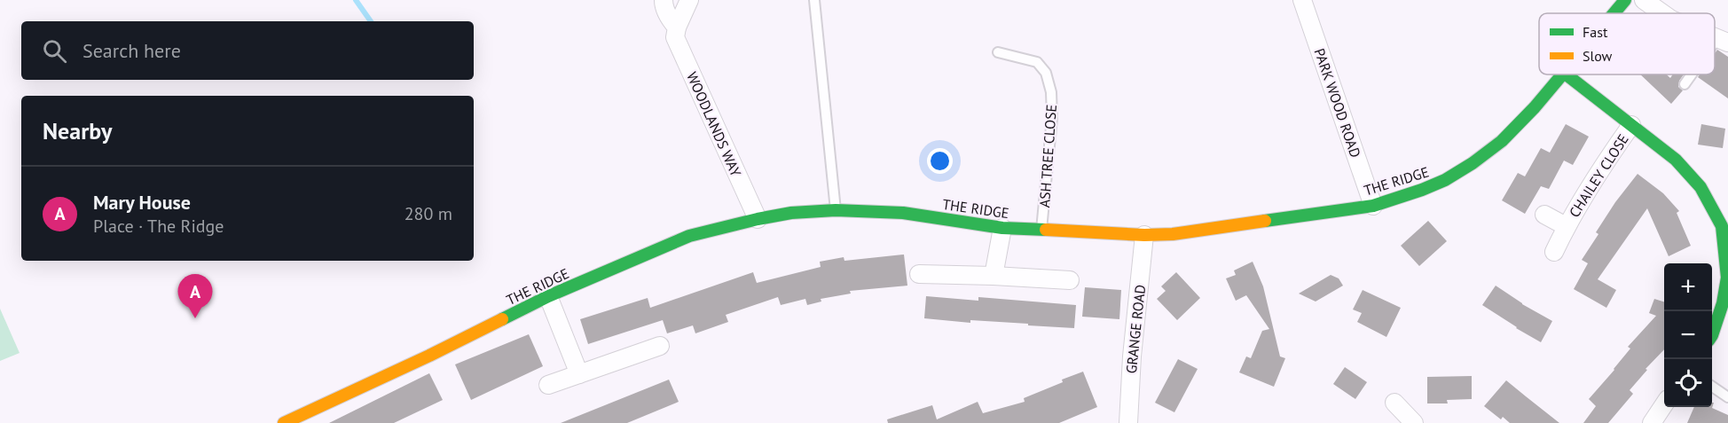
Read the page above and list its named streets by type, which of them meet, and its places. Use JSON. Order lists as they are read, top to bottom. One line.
{"streets":{"main road":["THE RIDGE"],"street":["PARK WOOD ROAD","WOODLANDS WAY","CHAILEY CLOSE","GRANGE ROAD"],"lane":["ASH TREE CLOSE"]},"crossings":[["PARK WOOD ROAD","THE RIDGE"],["WOODLANDS WAY","THE RIDGE"],["ASH TREE CLOSE","THE RIDGE"],["THE RIDGE","GRANGE ROAD"]],"legend":["Fast","Slow"],"page":{"search":"Search here","heading":"Nearby","list":[{"mark":"A","name":"Mary House","note":"Place · The Ridge","value":"280 m"}],"map_buttons":["+","−"],"pins":"A"}}
